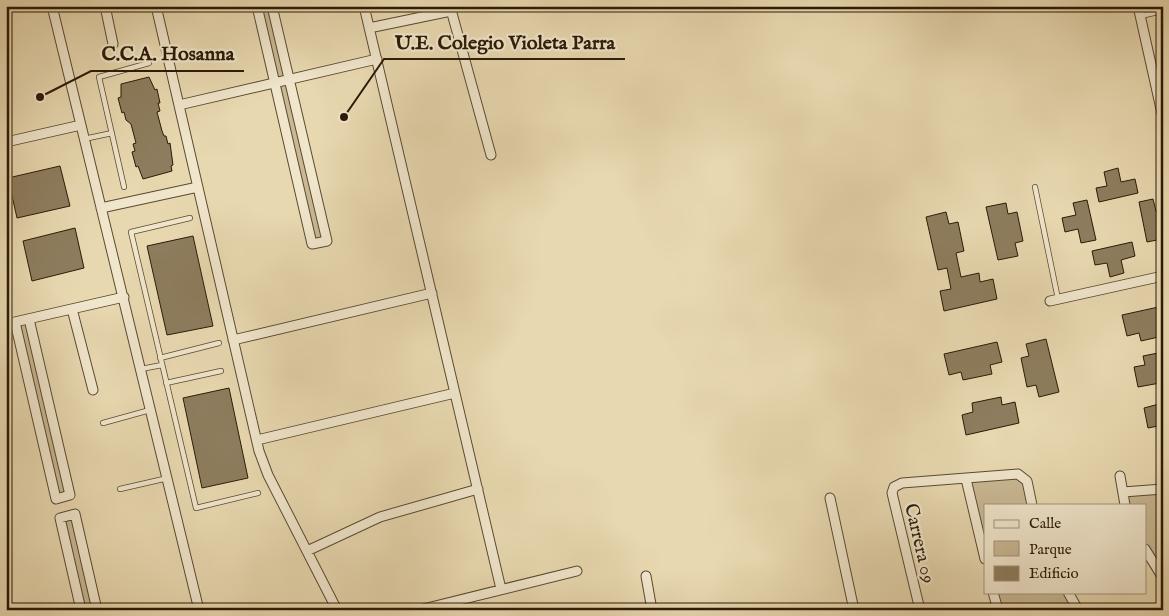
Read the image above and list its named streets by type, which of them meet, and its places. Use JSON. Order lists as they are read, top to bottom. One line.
{"streets":{"street":["Carrera 09"]},"places":["C.C.A. Hosanna","U.E. Colegio Violeta Parra"],"legend":["Calle","Parque","Edificio"]}
